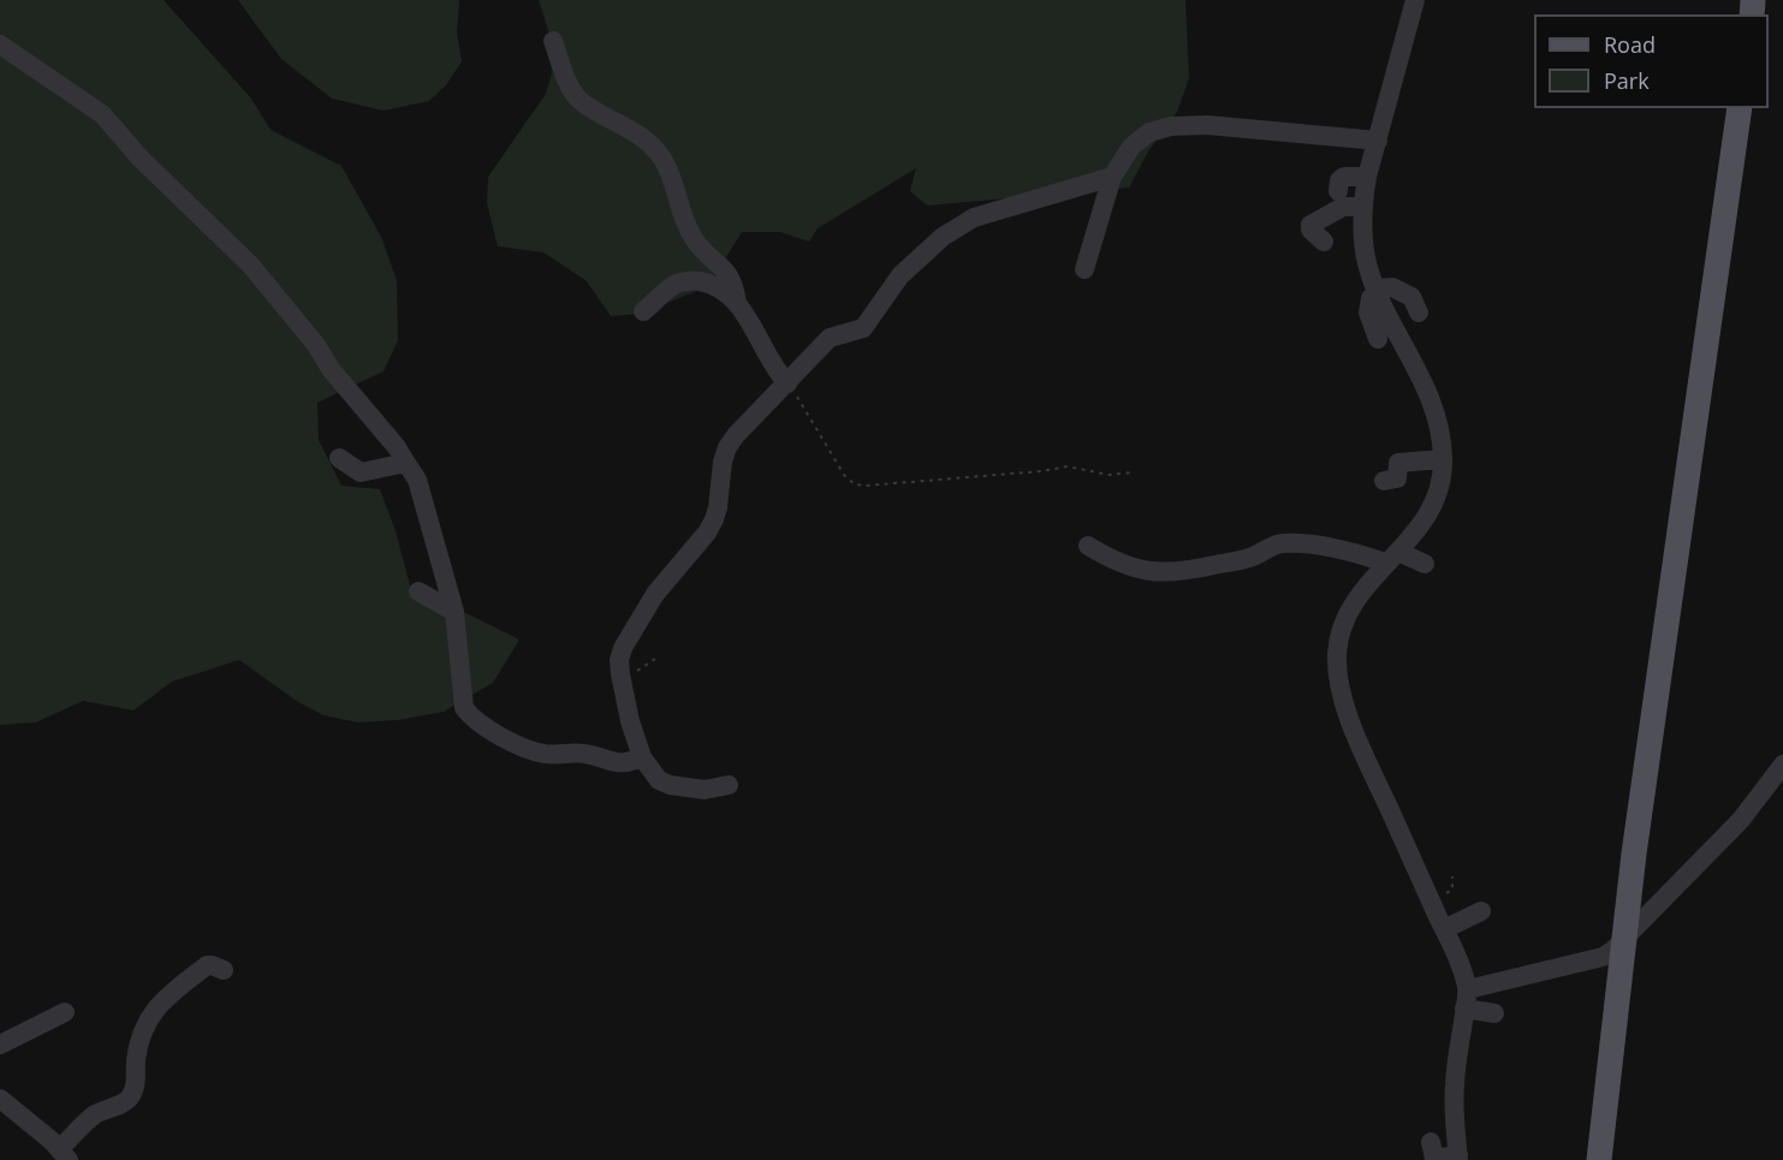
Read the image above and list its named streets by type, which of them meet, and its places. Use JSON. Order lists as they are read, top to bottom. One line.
{"legend":["Road","Park"]}
